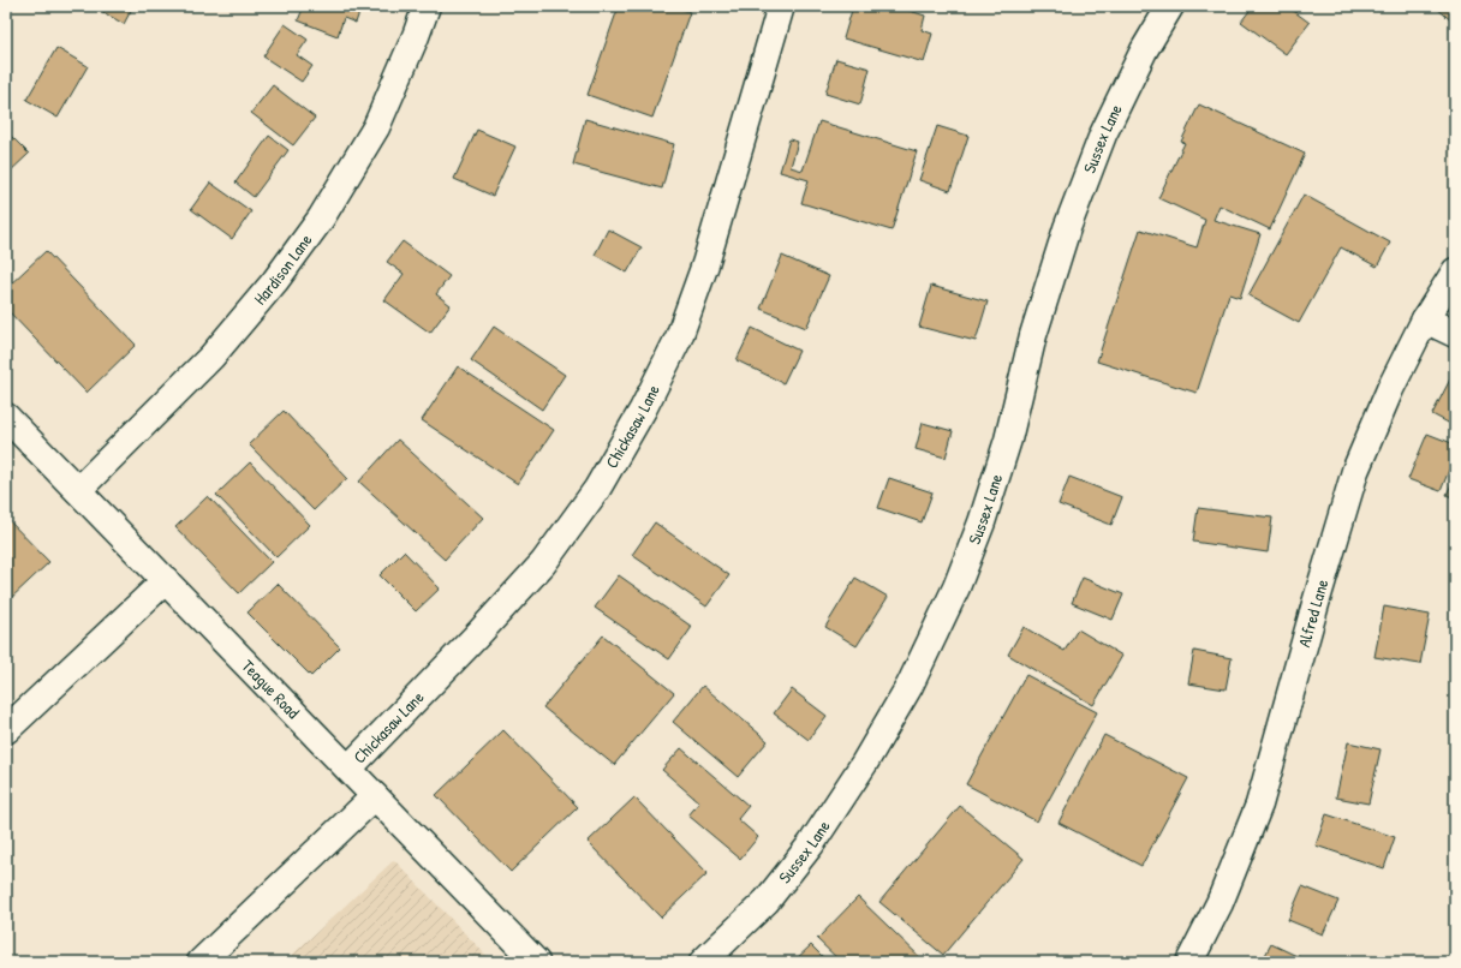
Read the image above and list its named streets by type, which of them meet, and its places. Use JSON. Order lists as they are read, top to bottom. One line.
{"streets":{"street":["Sussex Lane","Hardison Lane","Chickasaw Lane","Alfred Lane","Teague Road"]},"crossings":[["Hardison Lane","Teague Road"],["Chickasaw Lane","Teague Road"]]}
